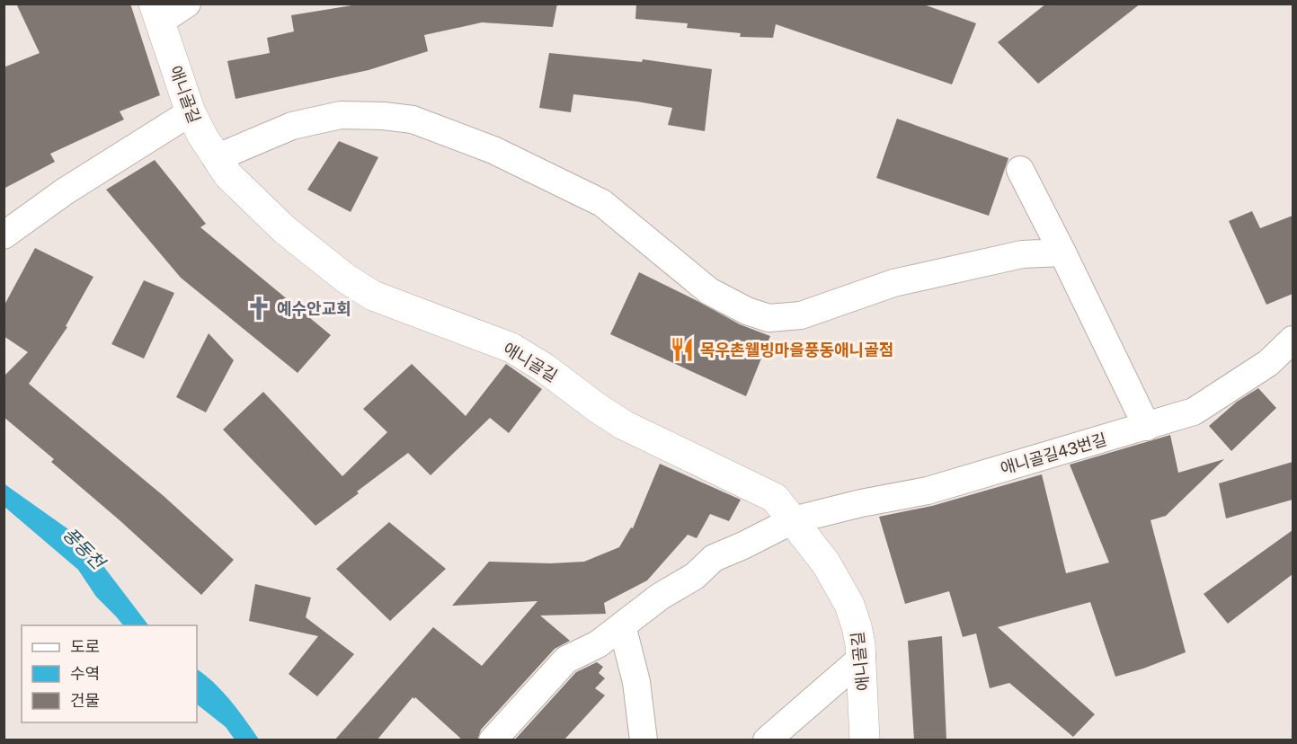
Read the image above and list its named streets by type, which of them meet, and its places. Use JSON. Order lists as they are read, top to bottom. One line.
{"streets":{"street":["애니골길","애니골길43번길"]},"crossings":[["애니골길","애니골길43번길"]],"water":["풍동천"],"places":{"church":["예수안교회"],"restaurant":["목우촌웰빙마을풍동애니골점"]},"legend":["도로","수역","건물"]}
